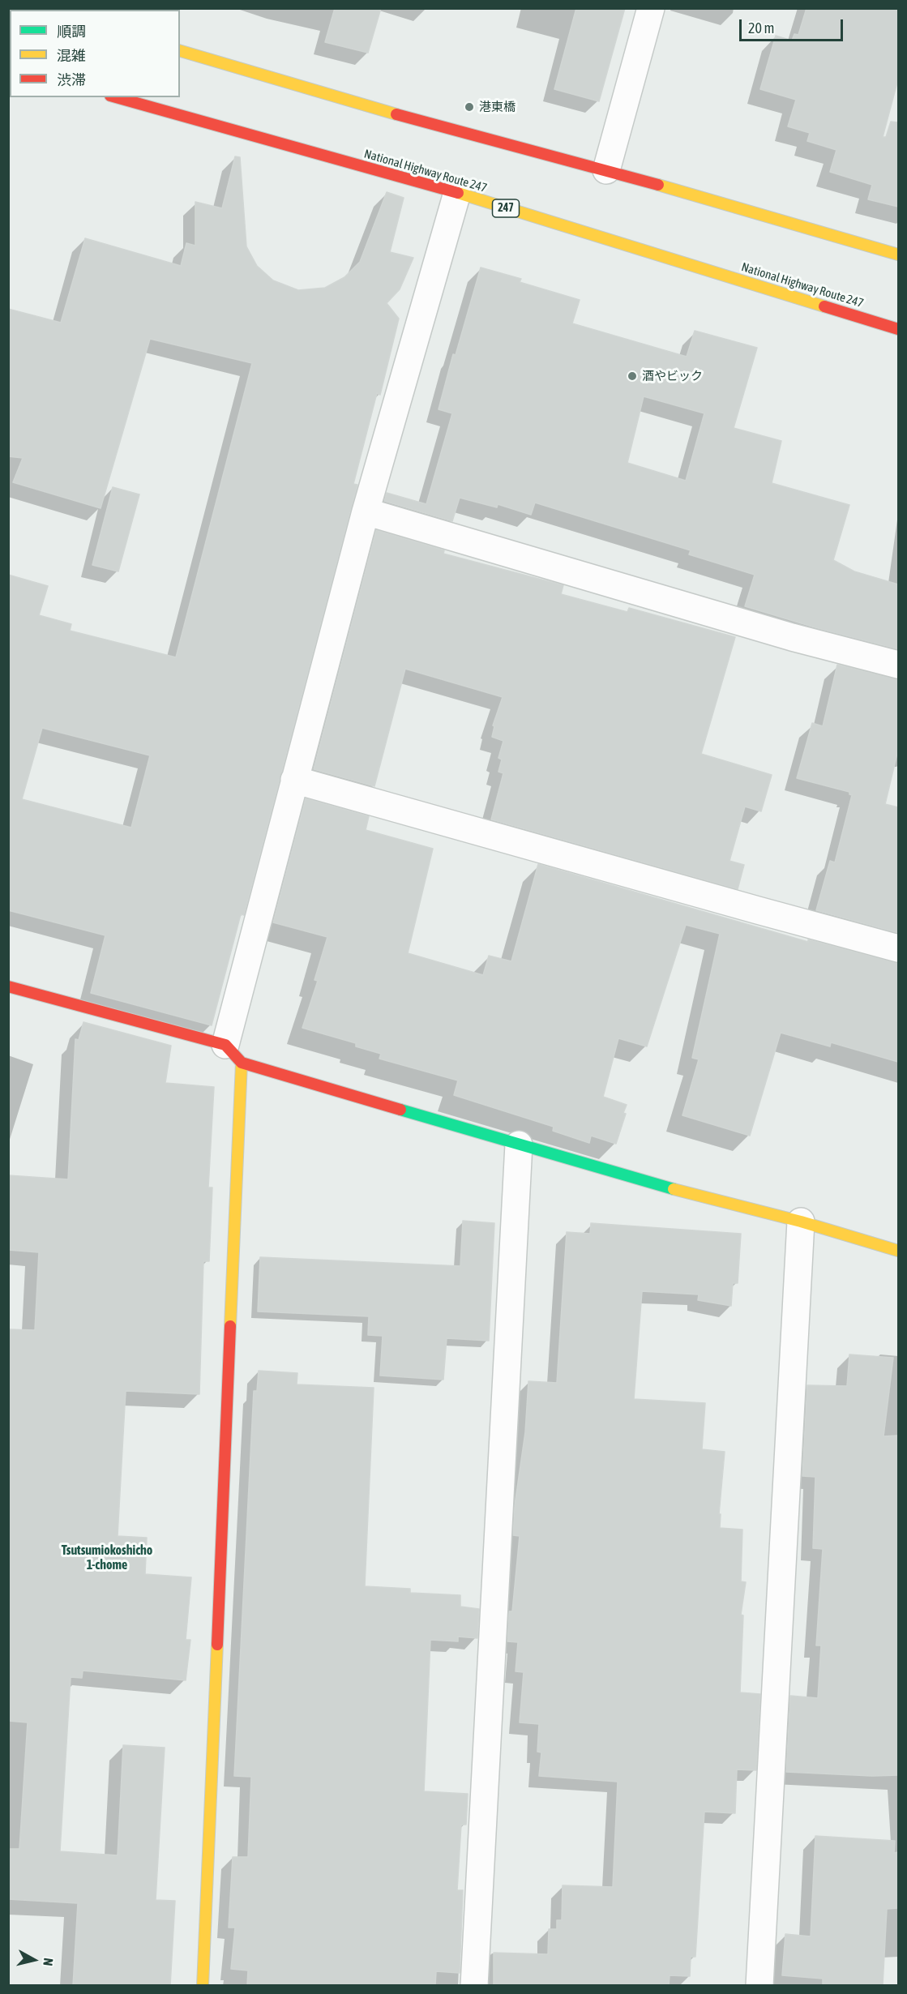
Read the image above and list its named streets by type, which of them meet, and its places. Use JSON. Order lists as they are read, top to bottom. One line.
{"streets":{"main road":["National Highway Route 247","247"]},"districts":["Tsutsumiokoshicho 1-chome"],"places":["港東橋","酒やビック"],"legend":["順調","混雑","渋滞"],"scale_bar":"20 m","north":"right"}
